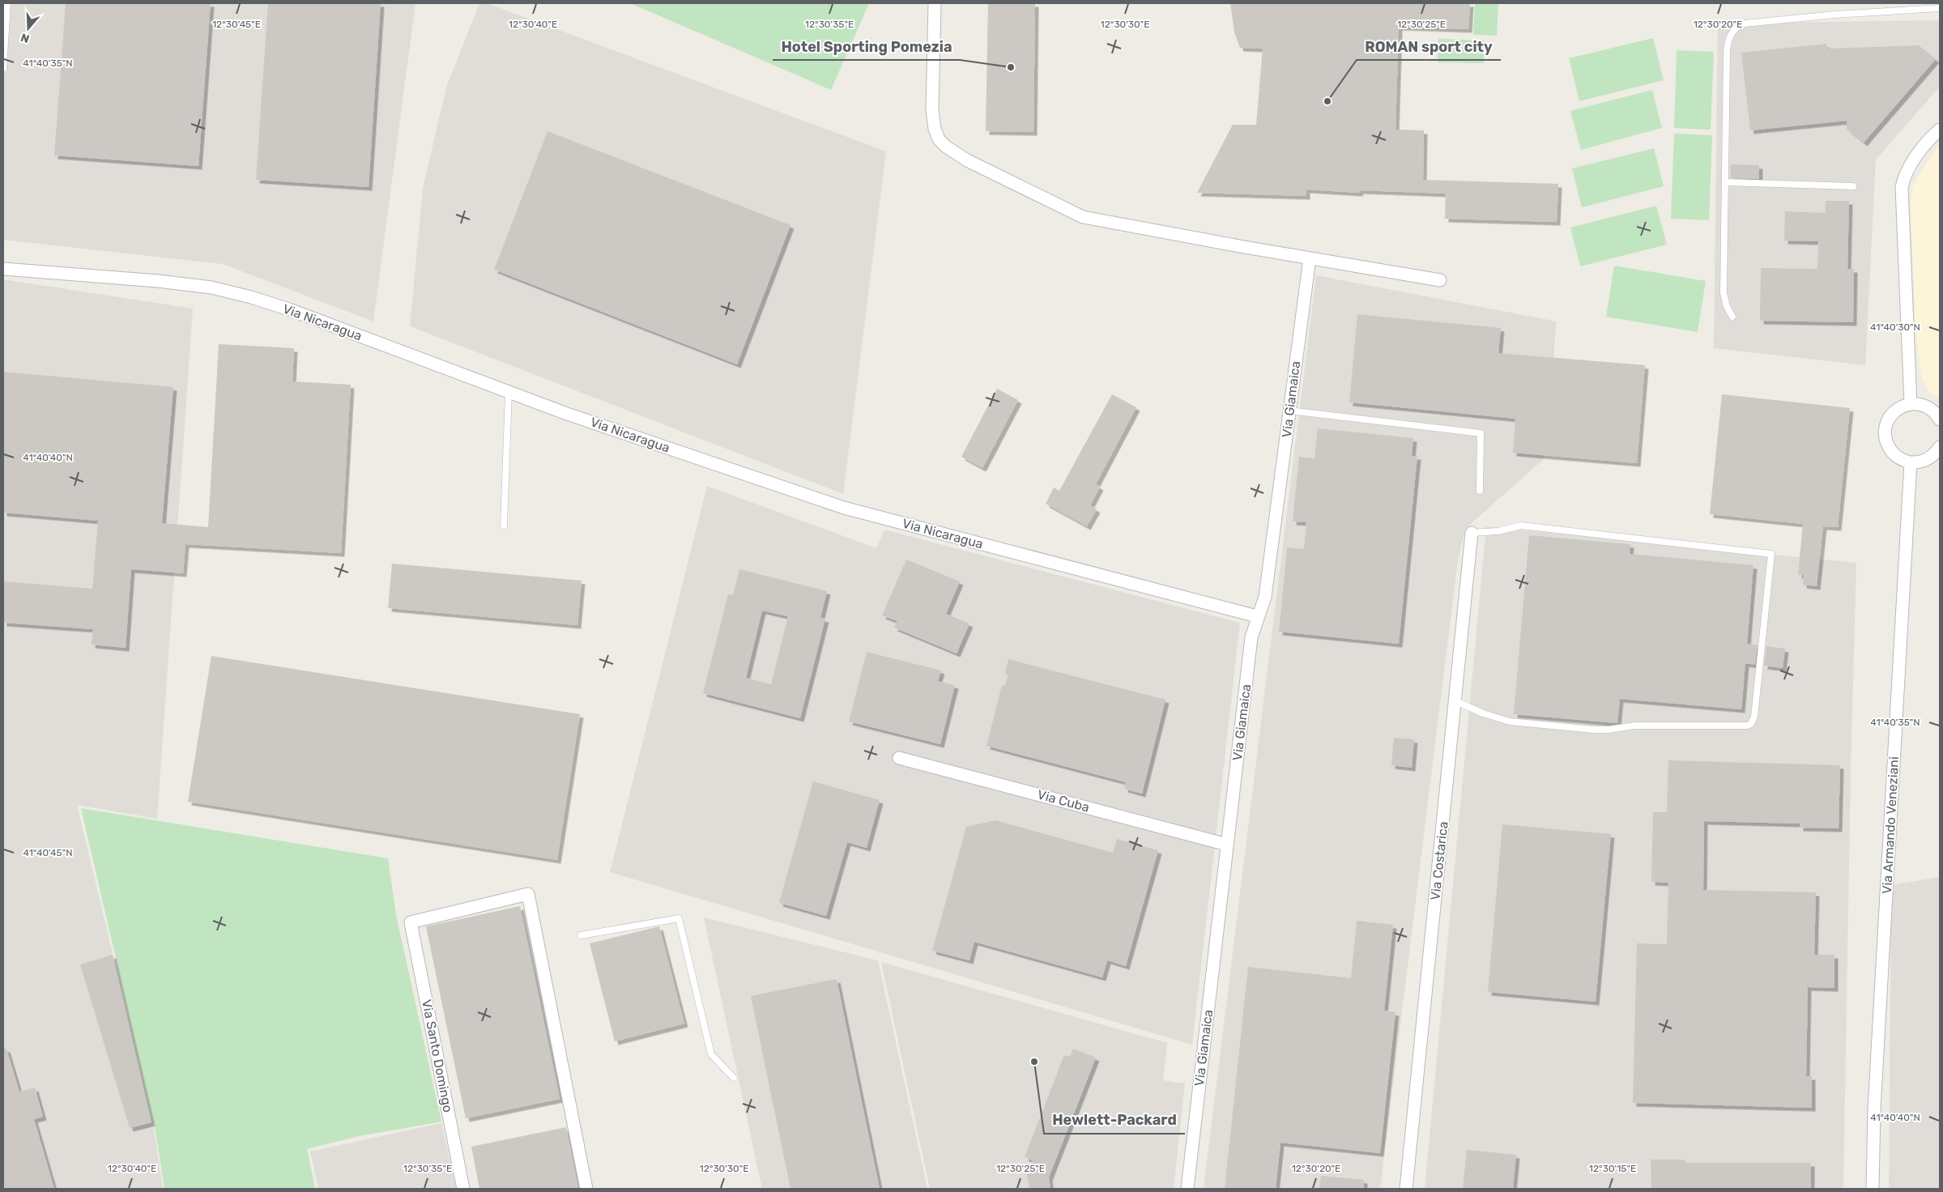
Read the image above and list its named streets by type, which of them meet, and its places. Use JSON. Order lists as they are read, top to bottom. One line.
{"streets":{"street":["Via Nicaragua","Via Giamaica","Via Cuba","Via Armando Veneziani","Via Costarica","Via Santo Domingo"]},"crossings":[["Via Nicaragua","Via Giamaica"],["Via Giamaica","Via Cuba"]],"places":["Hotel Sporting Pomezia","ROMAN sport city","Hewlett-Packard"],"north":"bottom","coordinates":["12°30'45\"E","12°30'40\"E","12°30'35\"E","12°30'30\"E","12°30'25\"E","12°30'20\"E","41°40'35\"N","41°40'30\"N","41°40'40\"N","41°40'45\"N","12°30'15\"E"]}
